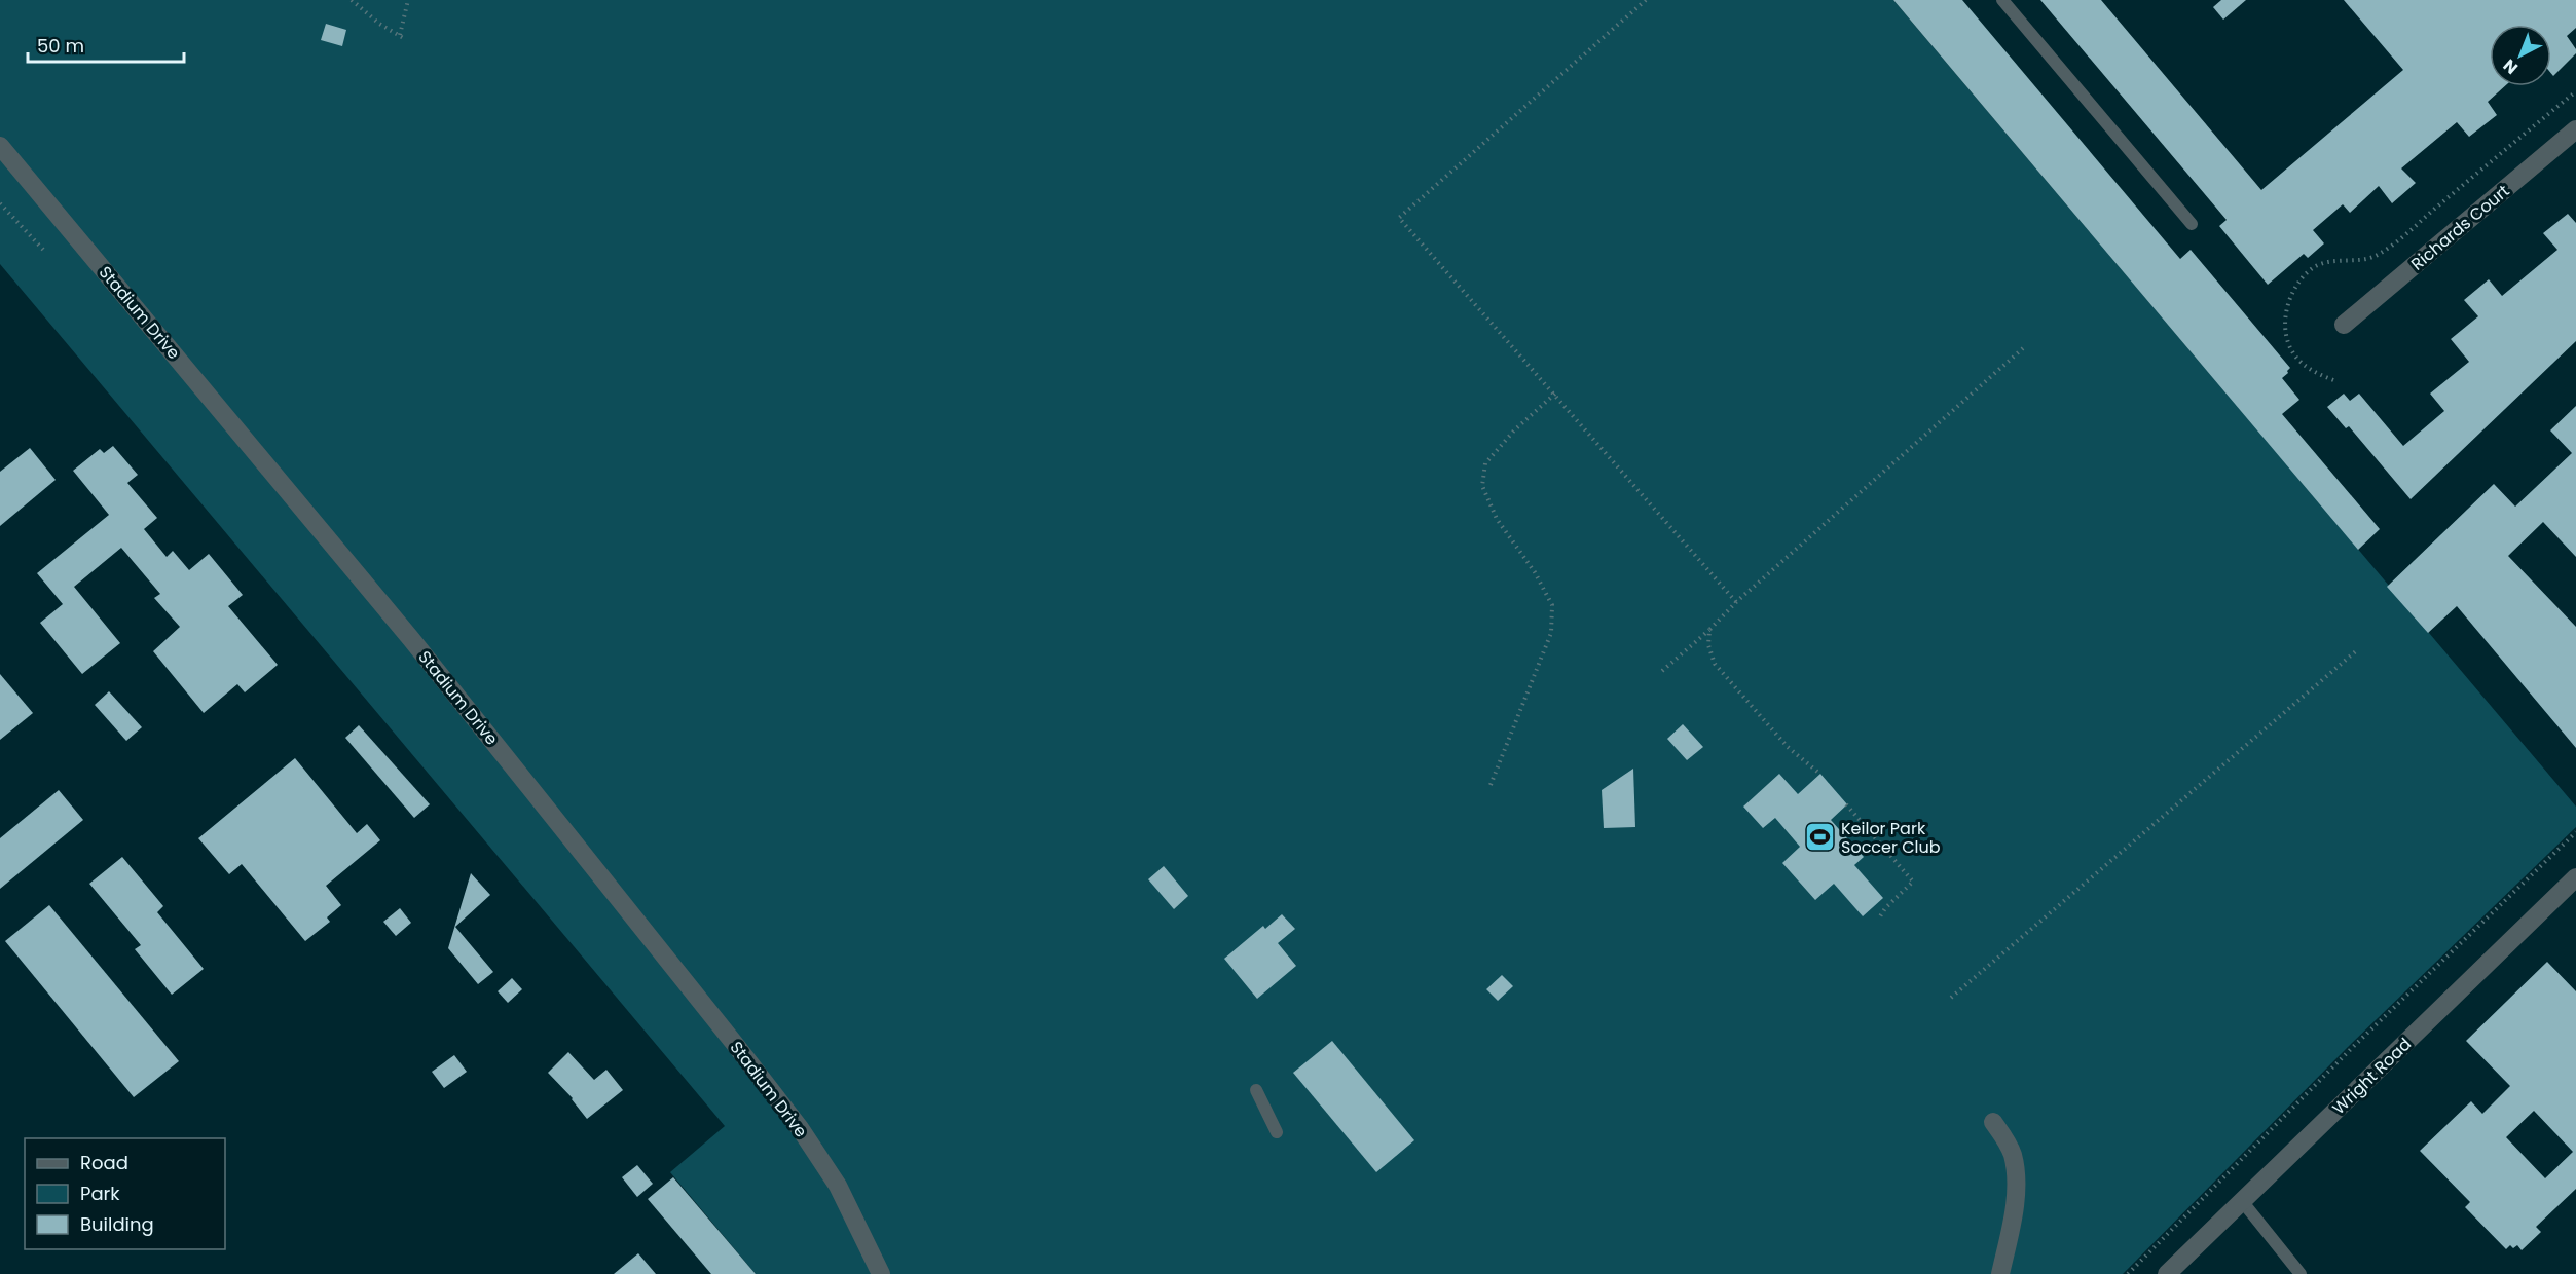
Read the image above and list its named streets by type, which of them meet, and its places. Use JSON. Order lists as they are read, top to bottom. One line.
{"streets":{"street":["Richards Court","Stadium Drive","Wright Road"]},"places":{"sports":["Keilor Park Soccer Club"]},"legend":["Road","Park","Building"],"scale_bar":"50 m","north":"bottom left"}
